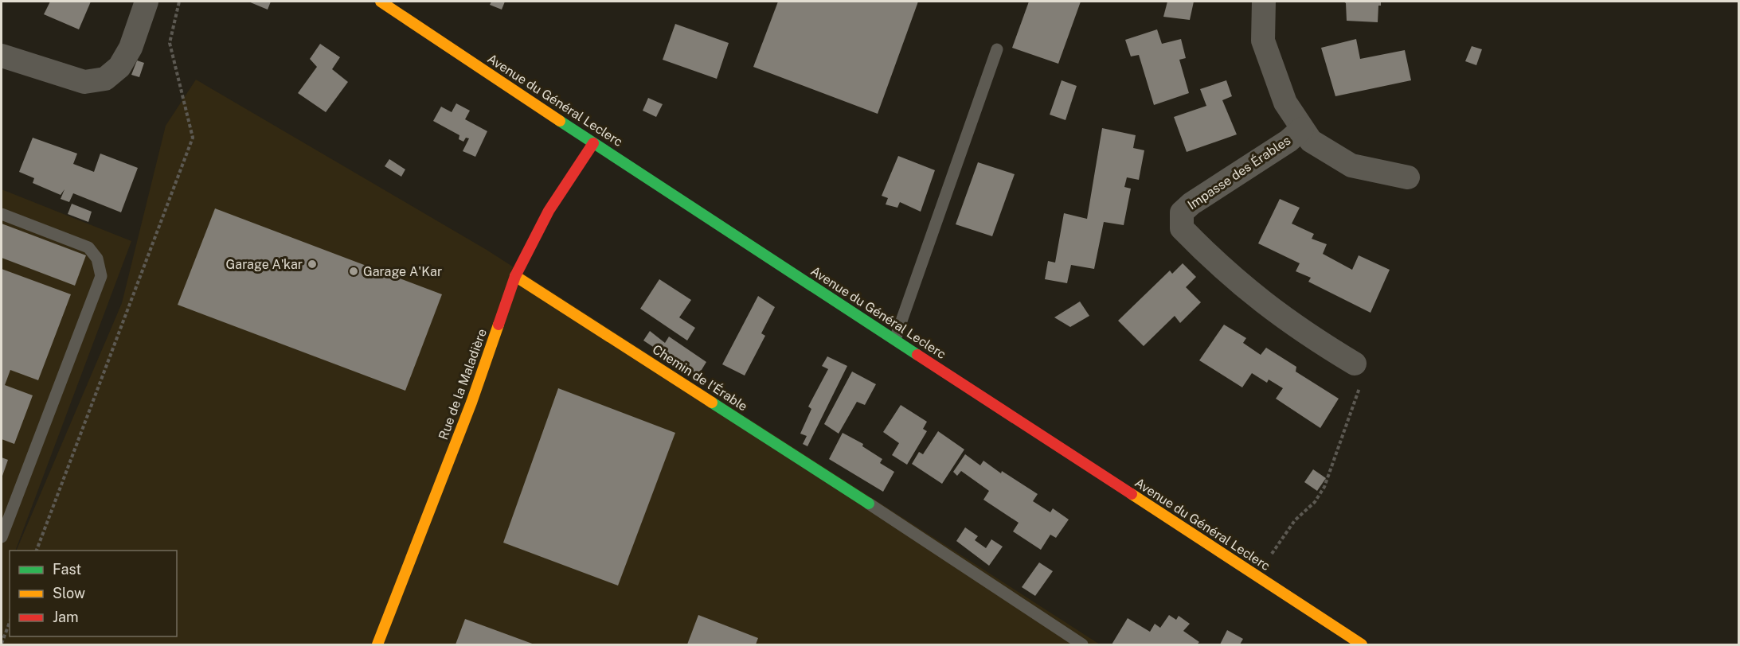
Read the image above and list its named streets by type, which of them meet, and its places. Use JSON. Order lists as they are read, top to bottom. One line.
{"streets":{"main road":["Avenue du Général Leclerc","Chemin de l'Érable","Rue de la Maladière"],"street":["Impasse des Érables"]},"crossings":[["Avenue du Général Leclerc","Rue de la Maladière"],["Chemin de l'Érable","Rue de la Maladière"]],"places":["Garage A'kar","Garage A'Kar"],"legend":["Fast","Slow","Jam"]}
